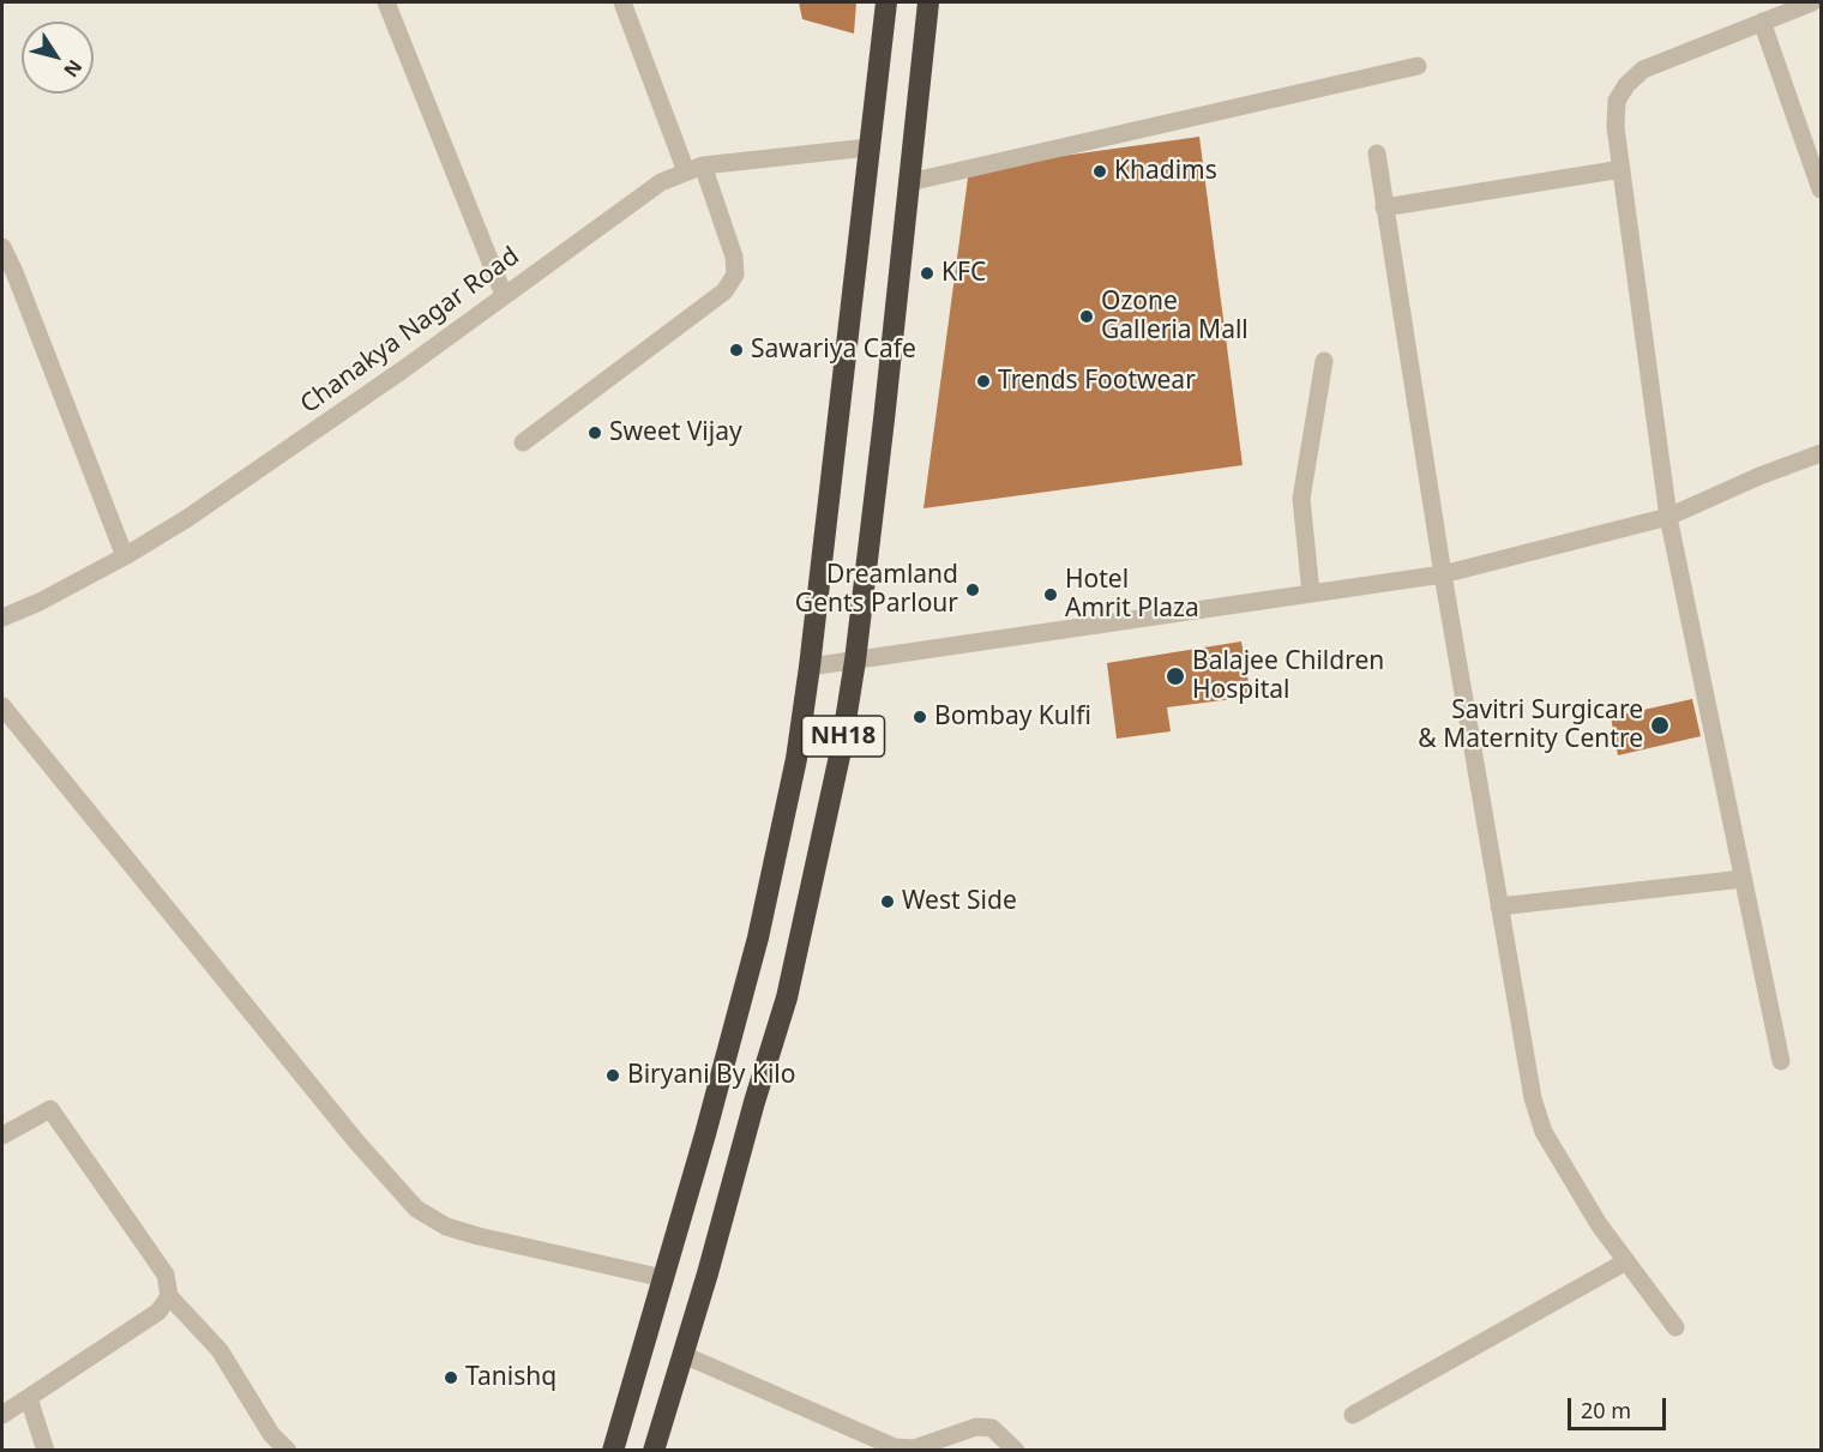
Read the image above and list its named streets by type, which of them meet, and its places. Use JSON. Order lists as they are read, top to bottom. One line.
{"streets":{"highway":["NH18"],"street":["Chanakya Nagar Road"]},"crossings":[["Chanakya Nagar Road","NH18"]],"places":["Khadims","KFC","Ozone Galleria Mall","Sawariya Cafe","Trends Footwear","Sweet Vijay","Dreamland Gents Parlour","Hotel Amrit Plaza","Balajee Children Hospital","Bombay Kulfi","Savitri Surgicare & Maternity Centre","West Side","Biryani By Kilo","Tanishq"],"scale_bar":"20 m","north":"bottom right"}
